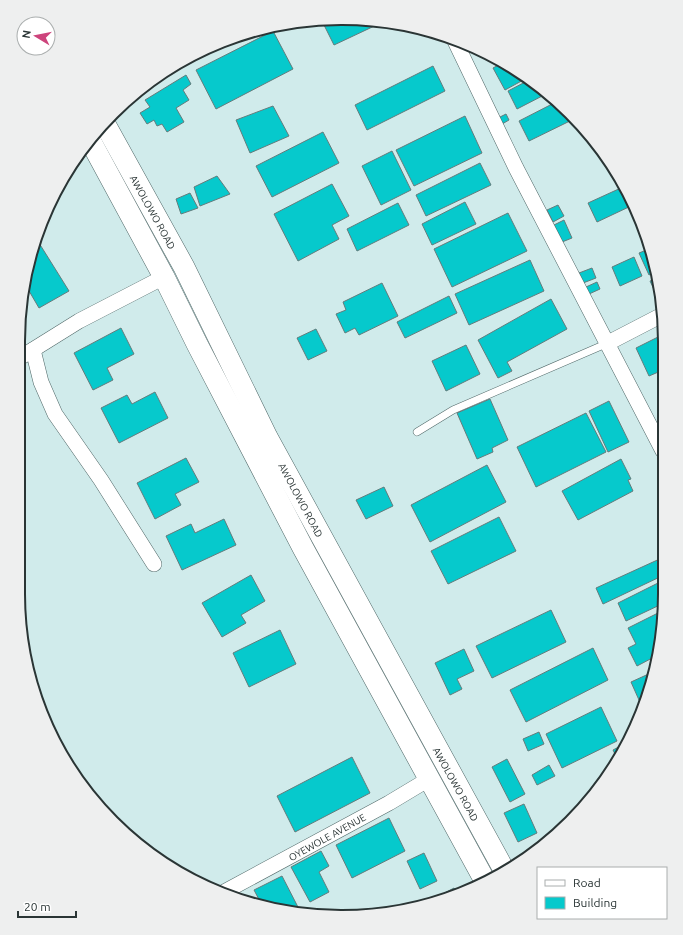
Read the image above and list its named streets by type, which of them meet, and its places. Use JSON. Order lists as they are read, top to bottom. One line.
{"streets":{"main road":["AWOLOWO ROAD"],"street":["OYEWOLE AVENUE"]},"crossings":[["AWOLOWO ROAD","OYEWOLE AVENUE"]],"legend":["Road","Building"],"scale_bar":"20 m","north":"left"}
